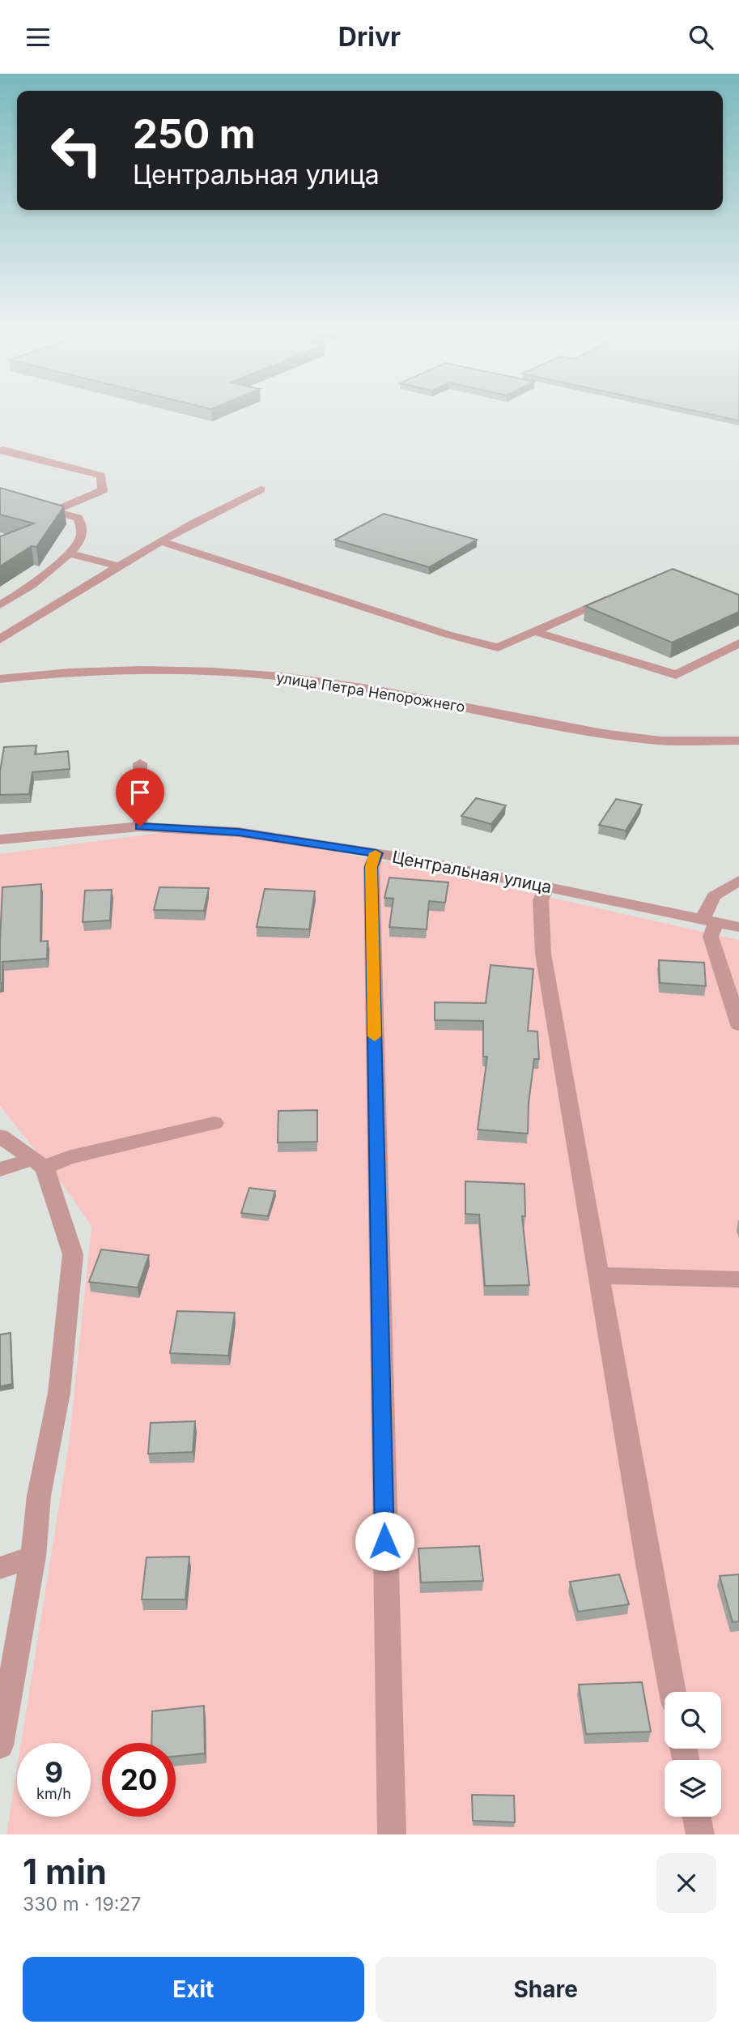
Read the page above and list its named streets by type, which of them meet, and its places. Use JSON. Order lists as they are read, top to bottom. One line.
{"streets":{"street":["улица Петра Непорожнего","Центральная улица"]},"page":{"header":"Drivr","turn":["250 m","Центральная улица"],"speed":"9 km/h","limit":"20","heading":["1 min","330 m · 19:27"],"buttons":["Exit","Share"]}}
